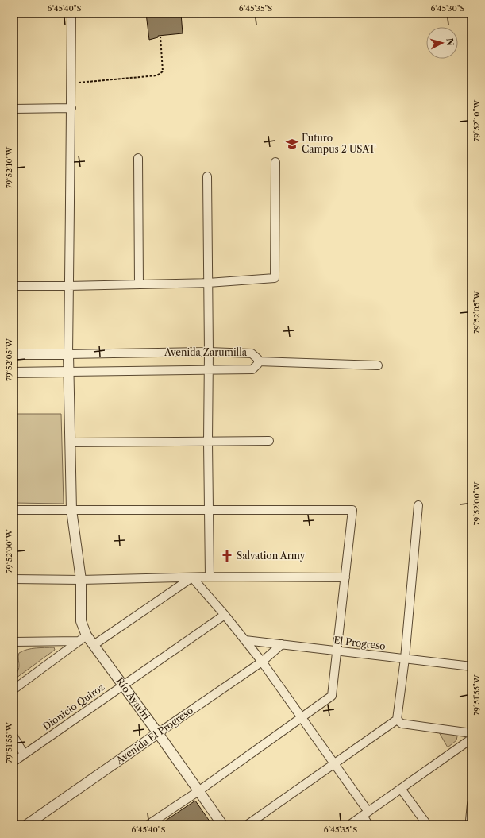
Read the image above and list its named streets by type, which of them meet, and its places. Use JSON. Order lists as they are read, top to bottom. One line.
{"streets":{"street":["Avenida Zarumilla","El Progreso","Río Ayaviri","Dionicio Quiroz","Avenida El Progreso"]},"crossings":[["Avenida Zarumilla","Río Ayaviri"],["El Progreso","Avenida El Progreso"],["Río Ayaviri","Dionicio Quiroz"],["Río Ayaviri","Avenida El Progreso"]],"places":{"school or university":["Futuro Campus 2 USAT"],"church":["Salvation Army"]},"north":"right","coordinates":["6°45'40\"S","6°45'35\"S","6°45'30\"S","79°52'10\"W","79°52'05\"W","79°52'00\"W","79°51'55\"W"]}
